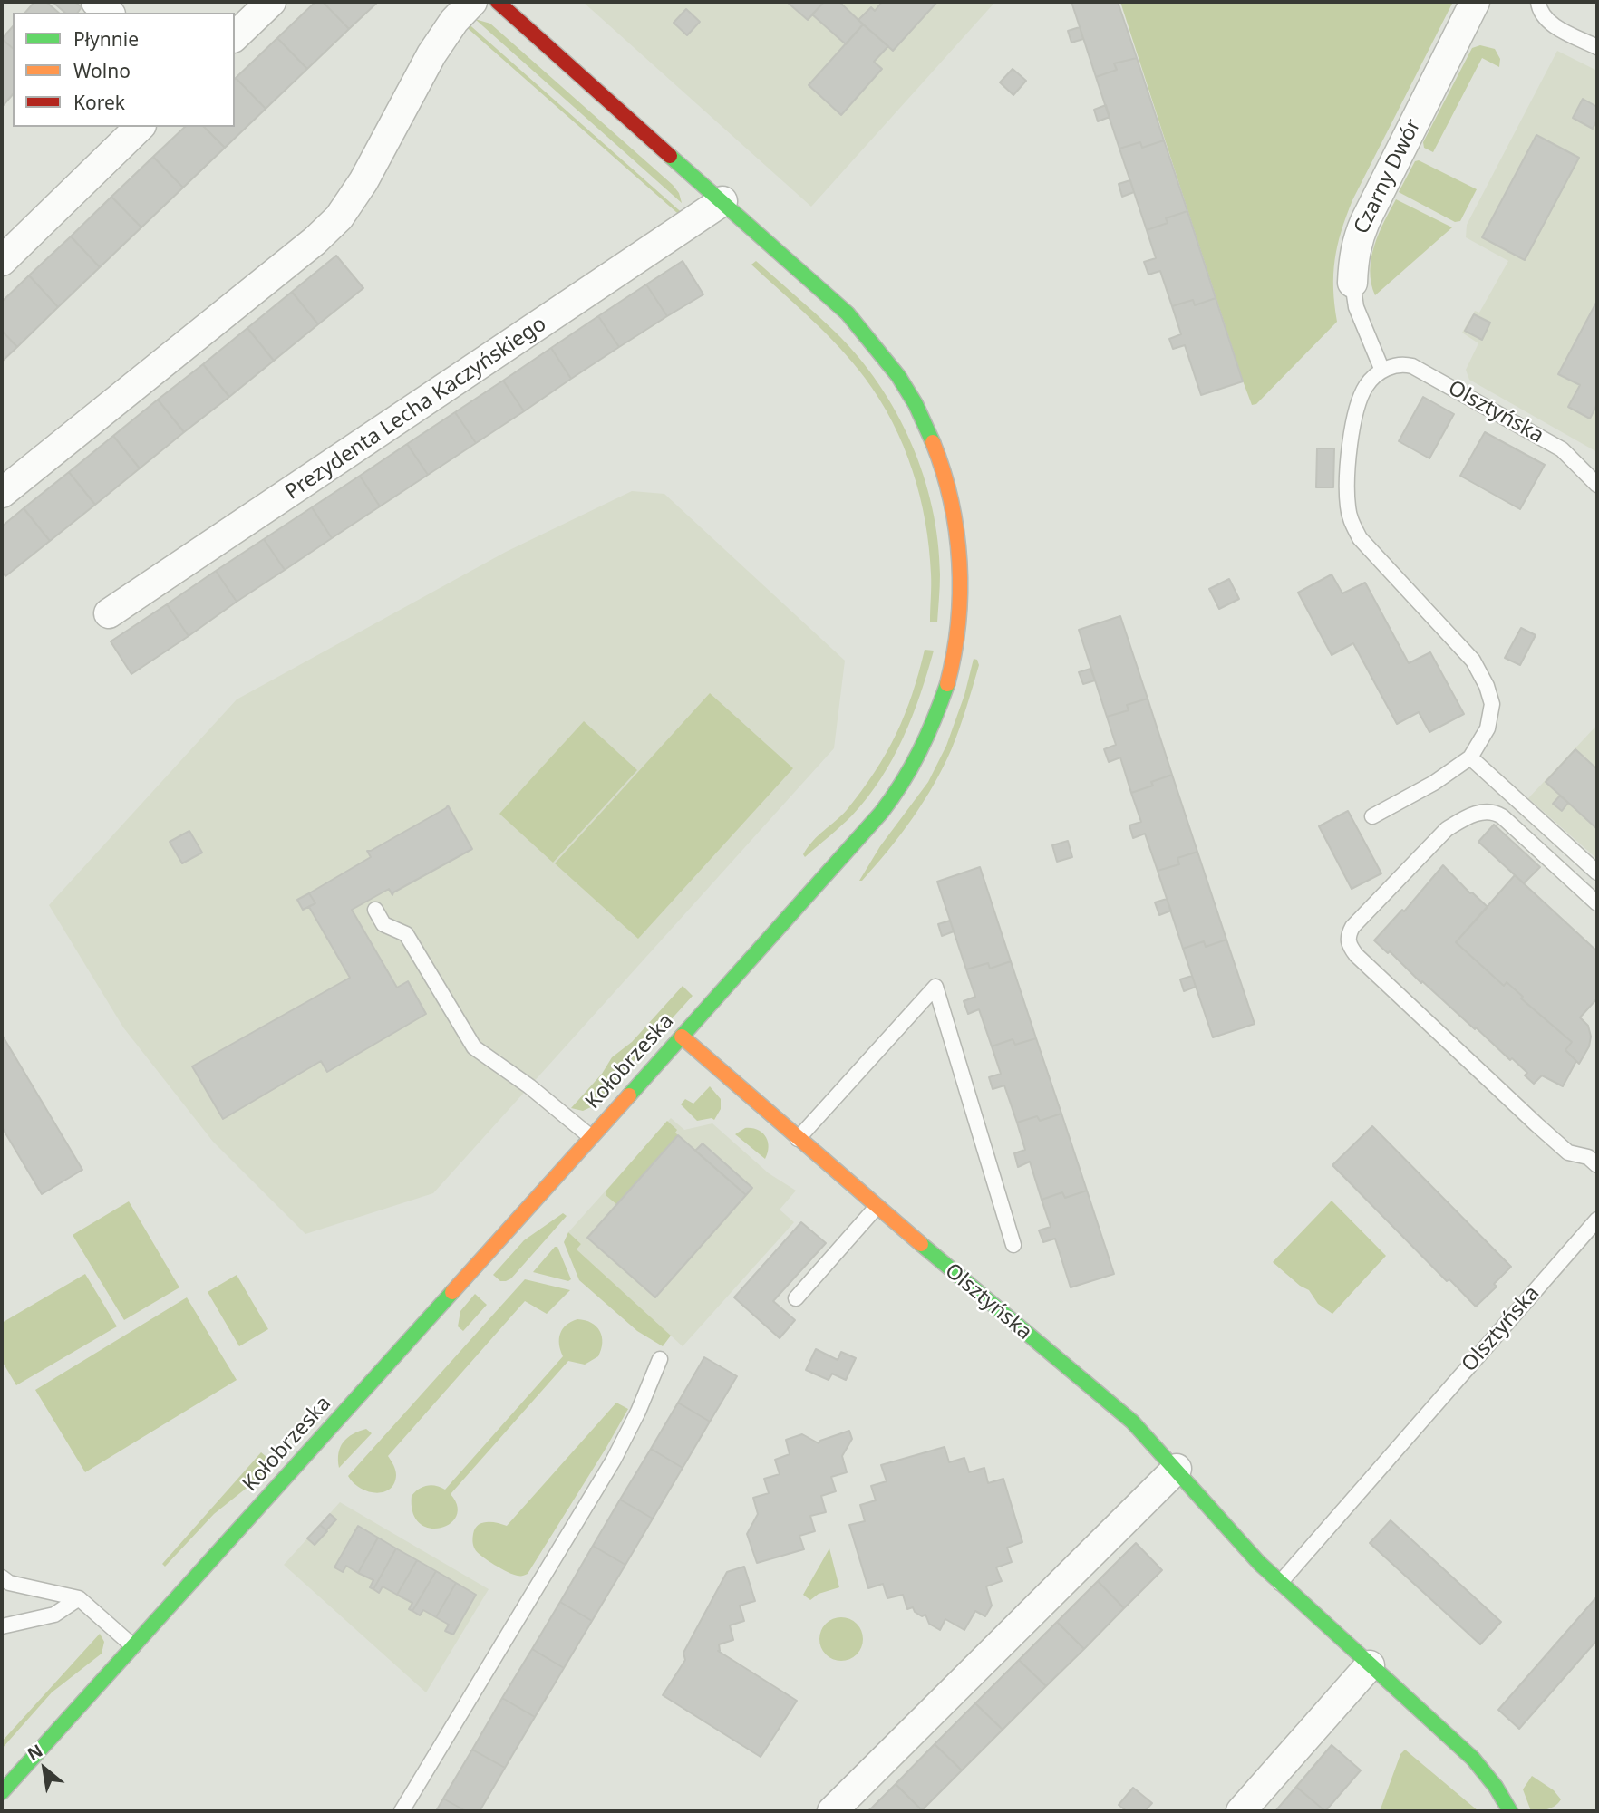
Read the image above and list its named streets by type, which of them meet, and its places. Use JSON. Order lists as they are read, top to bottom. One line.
{"streets":{"street":["Czarny Dwór","Prezydenta Lecha Kaczyńskiego","Olsztyńska","Kołobrzeska"]},"crossings":[["Czarny Dwór","Olsztyńska"],["Prezydenta Lecha Kaczyńskiego","Kołobrzeska"],["Olsztyńska","Kołobrzeska"]],"legend":["Płynnie","Wolno","Korek"],"north":"top left"}
